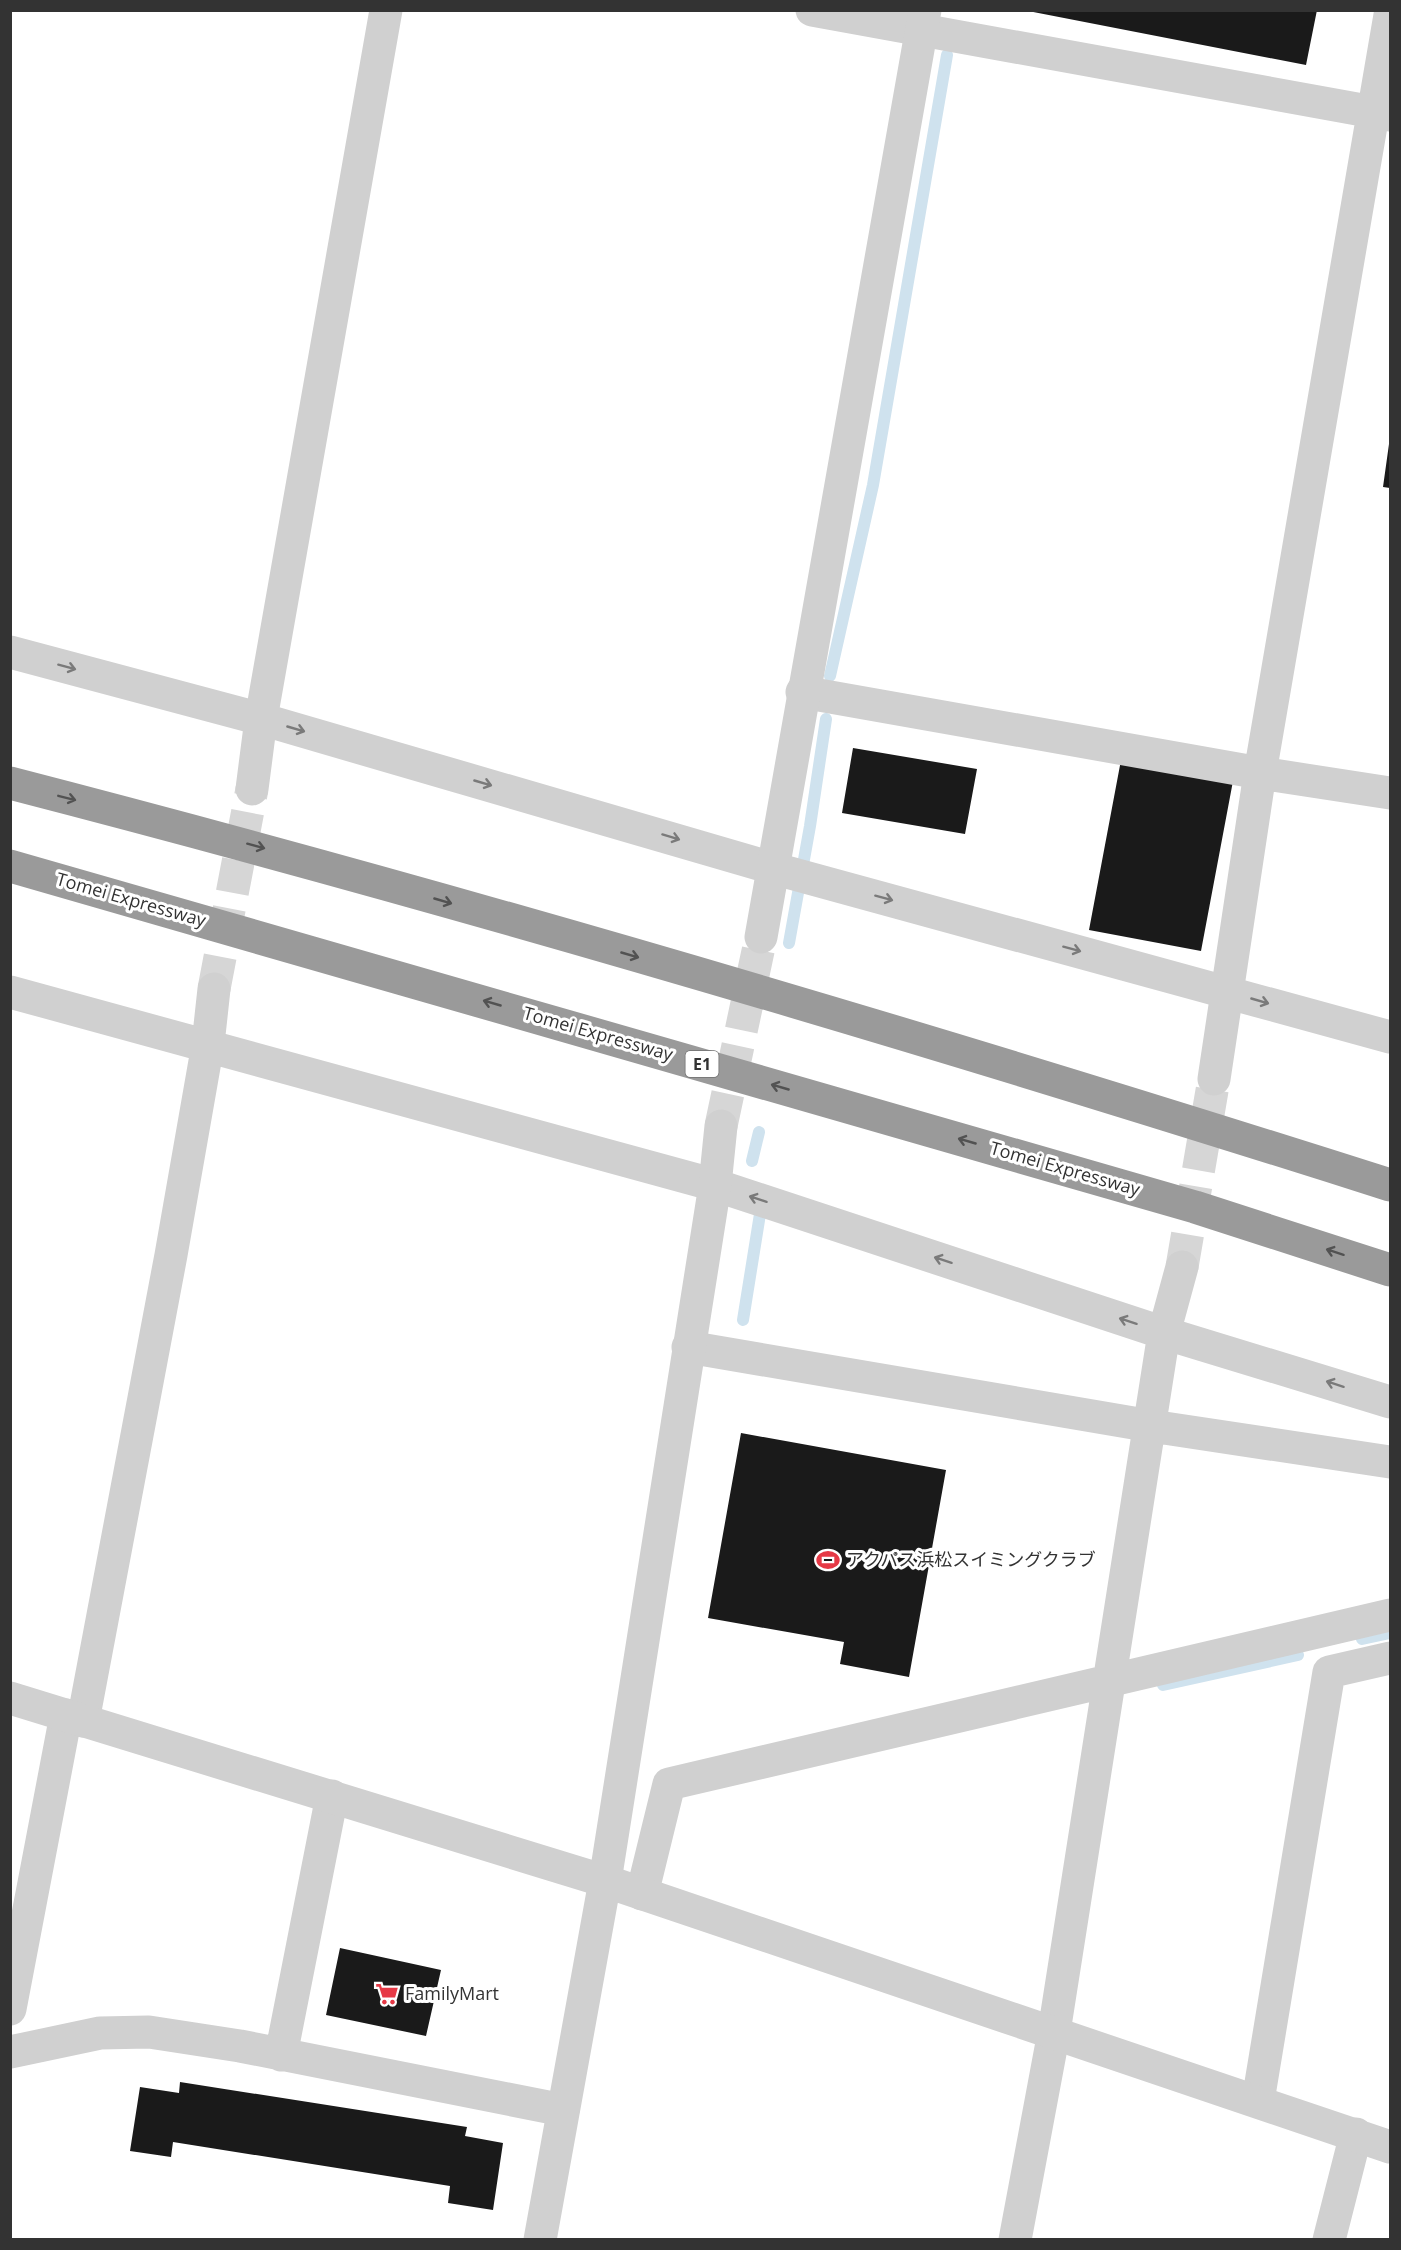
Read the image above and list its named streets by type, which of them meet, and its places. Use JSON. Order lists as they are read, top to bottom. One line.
{"streets":{"highway":["Tomei Expressway","E1"]},"places":{"sports":["アクパス浜松スイミングクラブ"],"supermarket":["FamilyMart"]}}
